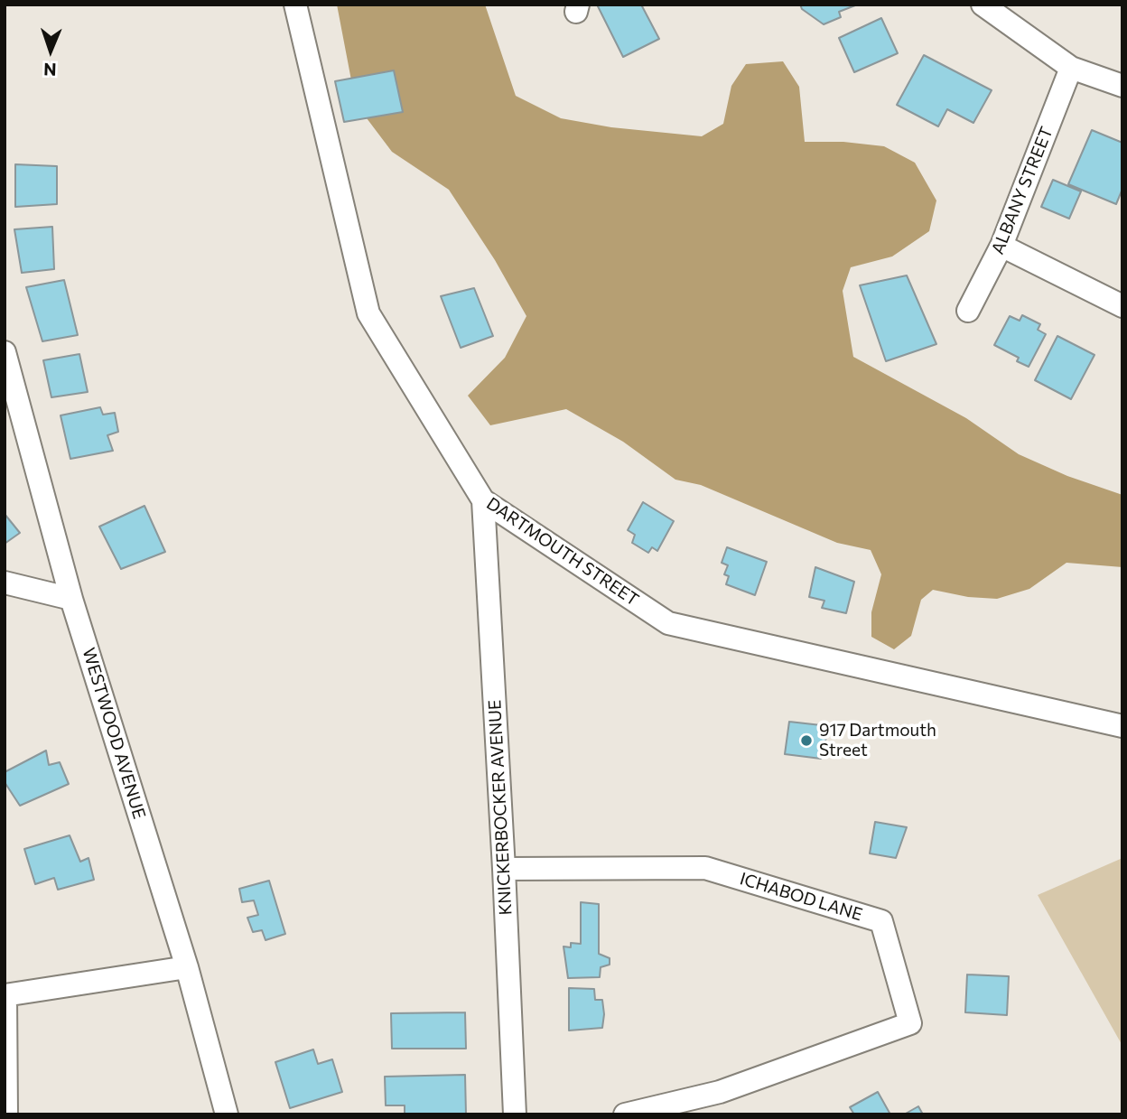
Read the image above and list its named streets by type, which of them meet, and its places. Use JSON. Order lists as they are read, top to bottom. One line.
{"streets":{"street":["ALBANY STREET","DARTMOUTH STREET","WESTWOOD AVENUE","KNICKERBOCKER AVENUE","ICHABOD LANE"]},"crossings":[["DARTMOUTH STREET","KNICKERBOCKER AVENUE"],["KNICKERBOCKER AVENUE","ICHABOD LANE"]],"places":["917 Dartmouth Street"],"north":"bottom"}
